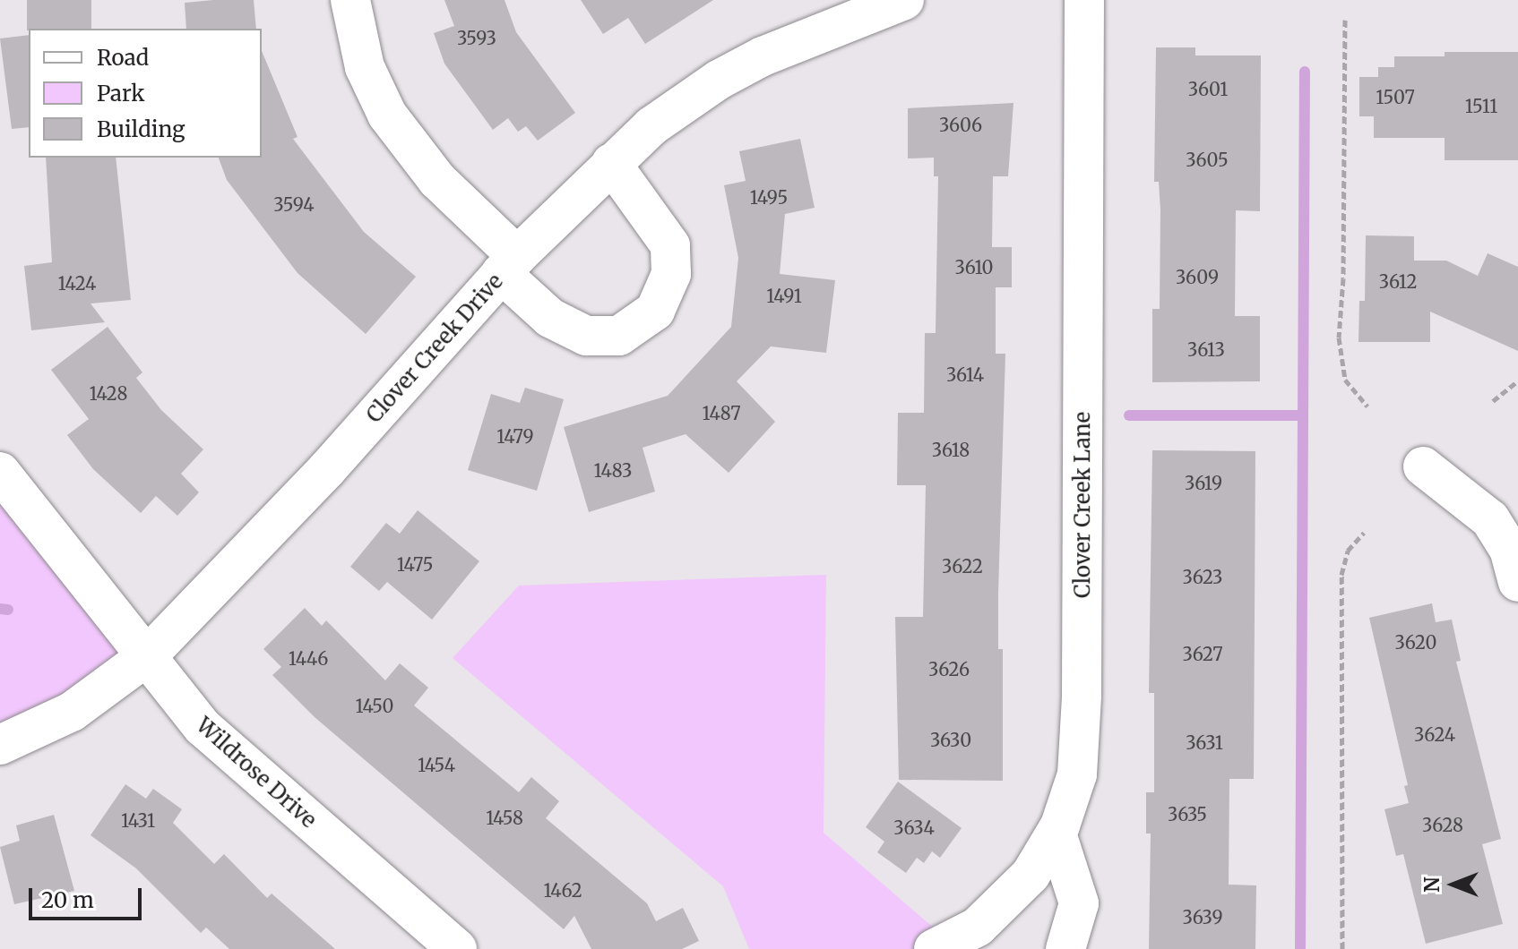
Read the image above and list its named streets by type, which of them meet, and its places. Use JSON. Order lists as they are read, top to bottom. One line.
{"streets":{"street":["Clover Creek Drive","Clover Creek Lane","Wildrose Drive"]},"crossings":[["Clover Creek Drive","Wildrose Drive"]],"house_numbers":["3593","3601","1507","1511","3606","3605","1495","3594","3610","3609","3612","1424","1491","3613","3614","1428","1487","1479","3618","1483","3619","1475","3622","3623","3620","3627","1446","3626","1450","3624","3630","3631","1454","3635","1458","1431","3628","3634","1462","3639"],"legend":["Road","Park","Building"],"scale_bar":"20 m","north":"left"}
